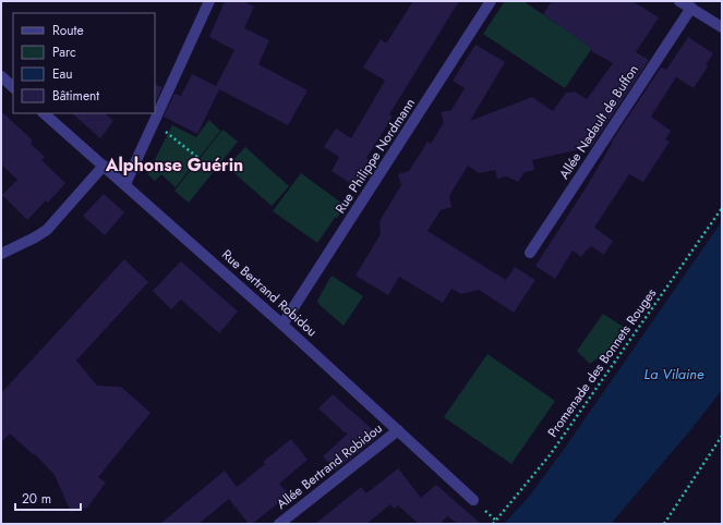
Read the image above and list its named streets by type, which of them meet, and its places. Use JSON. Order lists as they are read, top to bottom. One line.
{"streets":{"street":["Allée Nadault de Buffon","Rue Philippe Nordmann","Rue Bertrand Robidou","Allée Bertrand Robidou"],"path":["Promenade des Bonnets Rouges"]},"crossings":[["Rue Philippe Nordmann","Rue Bertrand Robidou"],["Rue Bertrand Robidou","Allée Bertrand Robidou"]],"districts":["Alphonse Guérin"],"water":["La Vilaine"],"legend":["Route","Parc","Eau","Bâtiment"],"scale_bar":"20 m"}
